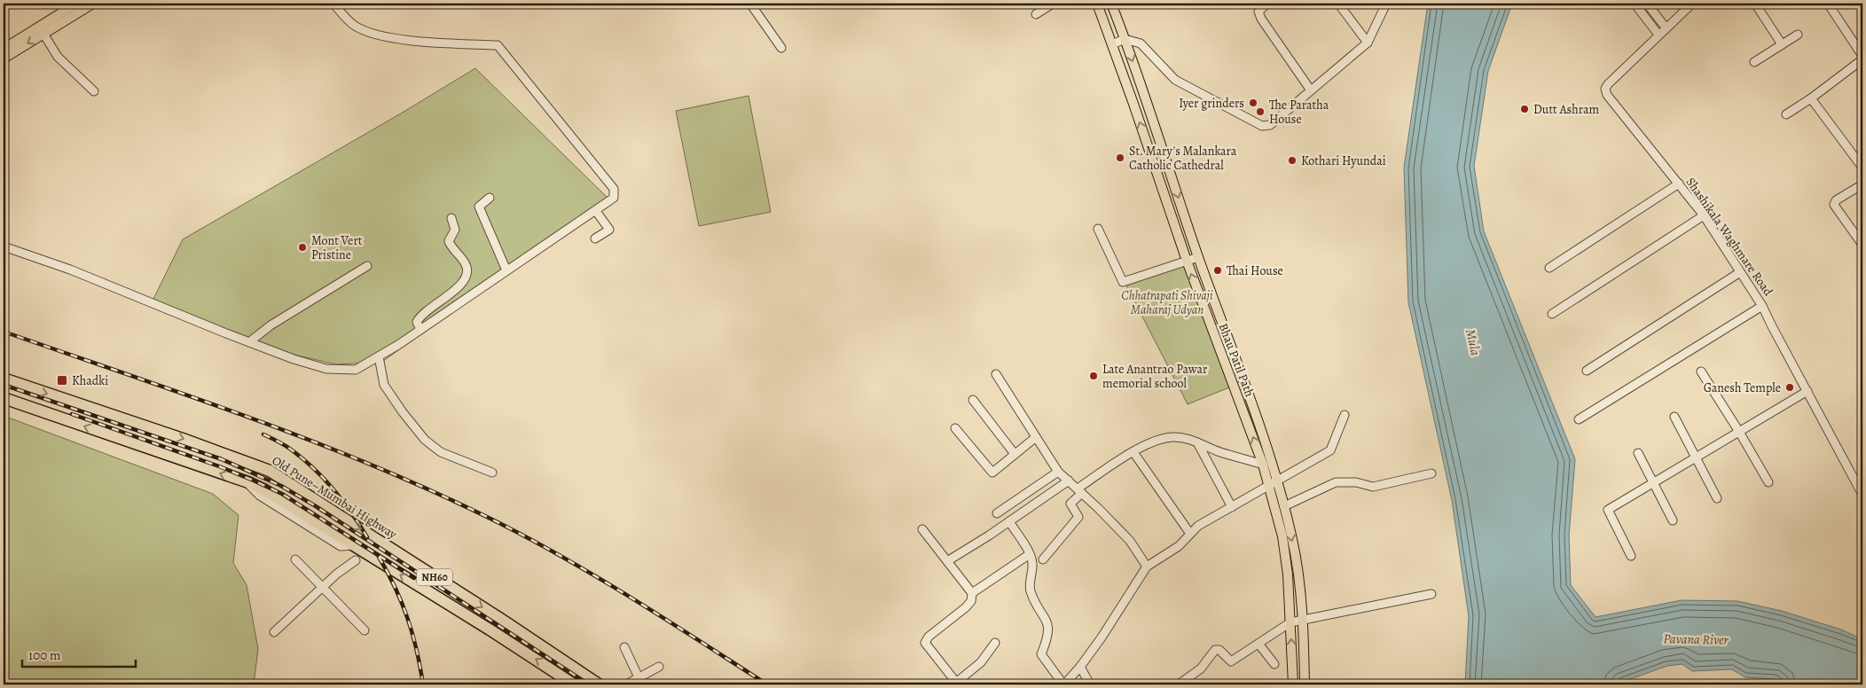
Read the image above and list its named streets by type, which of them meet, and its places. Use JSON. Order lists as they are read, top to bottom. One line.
{"streets":{"highway":["Old Pune–Mumbai Highway","NH60"],"main road":["Bhau Patil Path"],"street":["Shashikala Waghmare Road"]},"water":["Mula","Pavana River"],"parks":["Chhatrapati Shivaji Maharaj Udyan"],"places":{"other":["Iyer grinders","Dutt Ashram","The Paratha House","St. Mary's Malankara Catholic Cathedral","Kothari Hyundai","Mont Vert Pristine","Thai House","Late Anantrao Pawar memorial school","Ganesh Temple"],"transit":["Khadki"]},"scale_bar":"100 m"}
